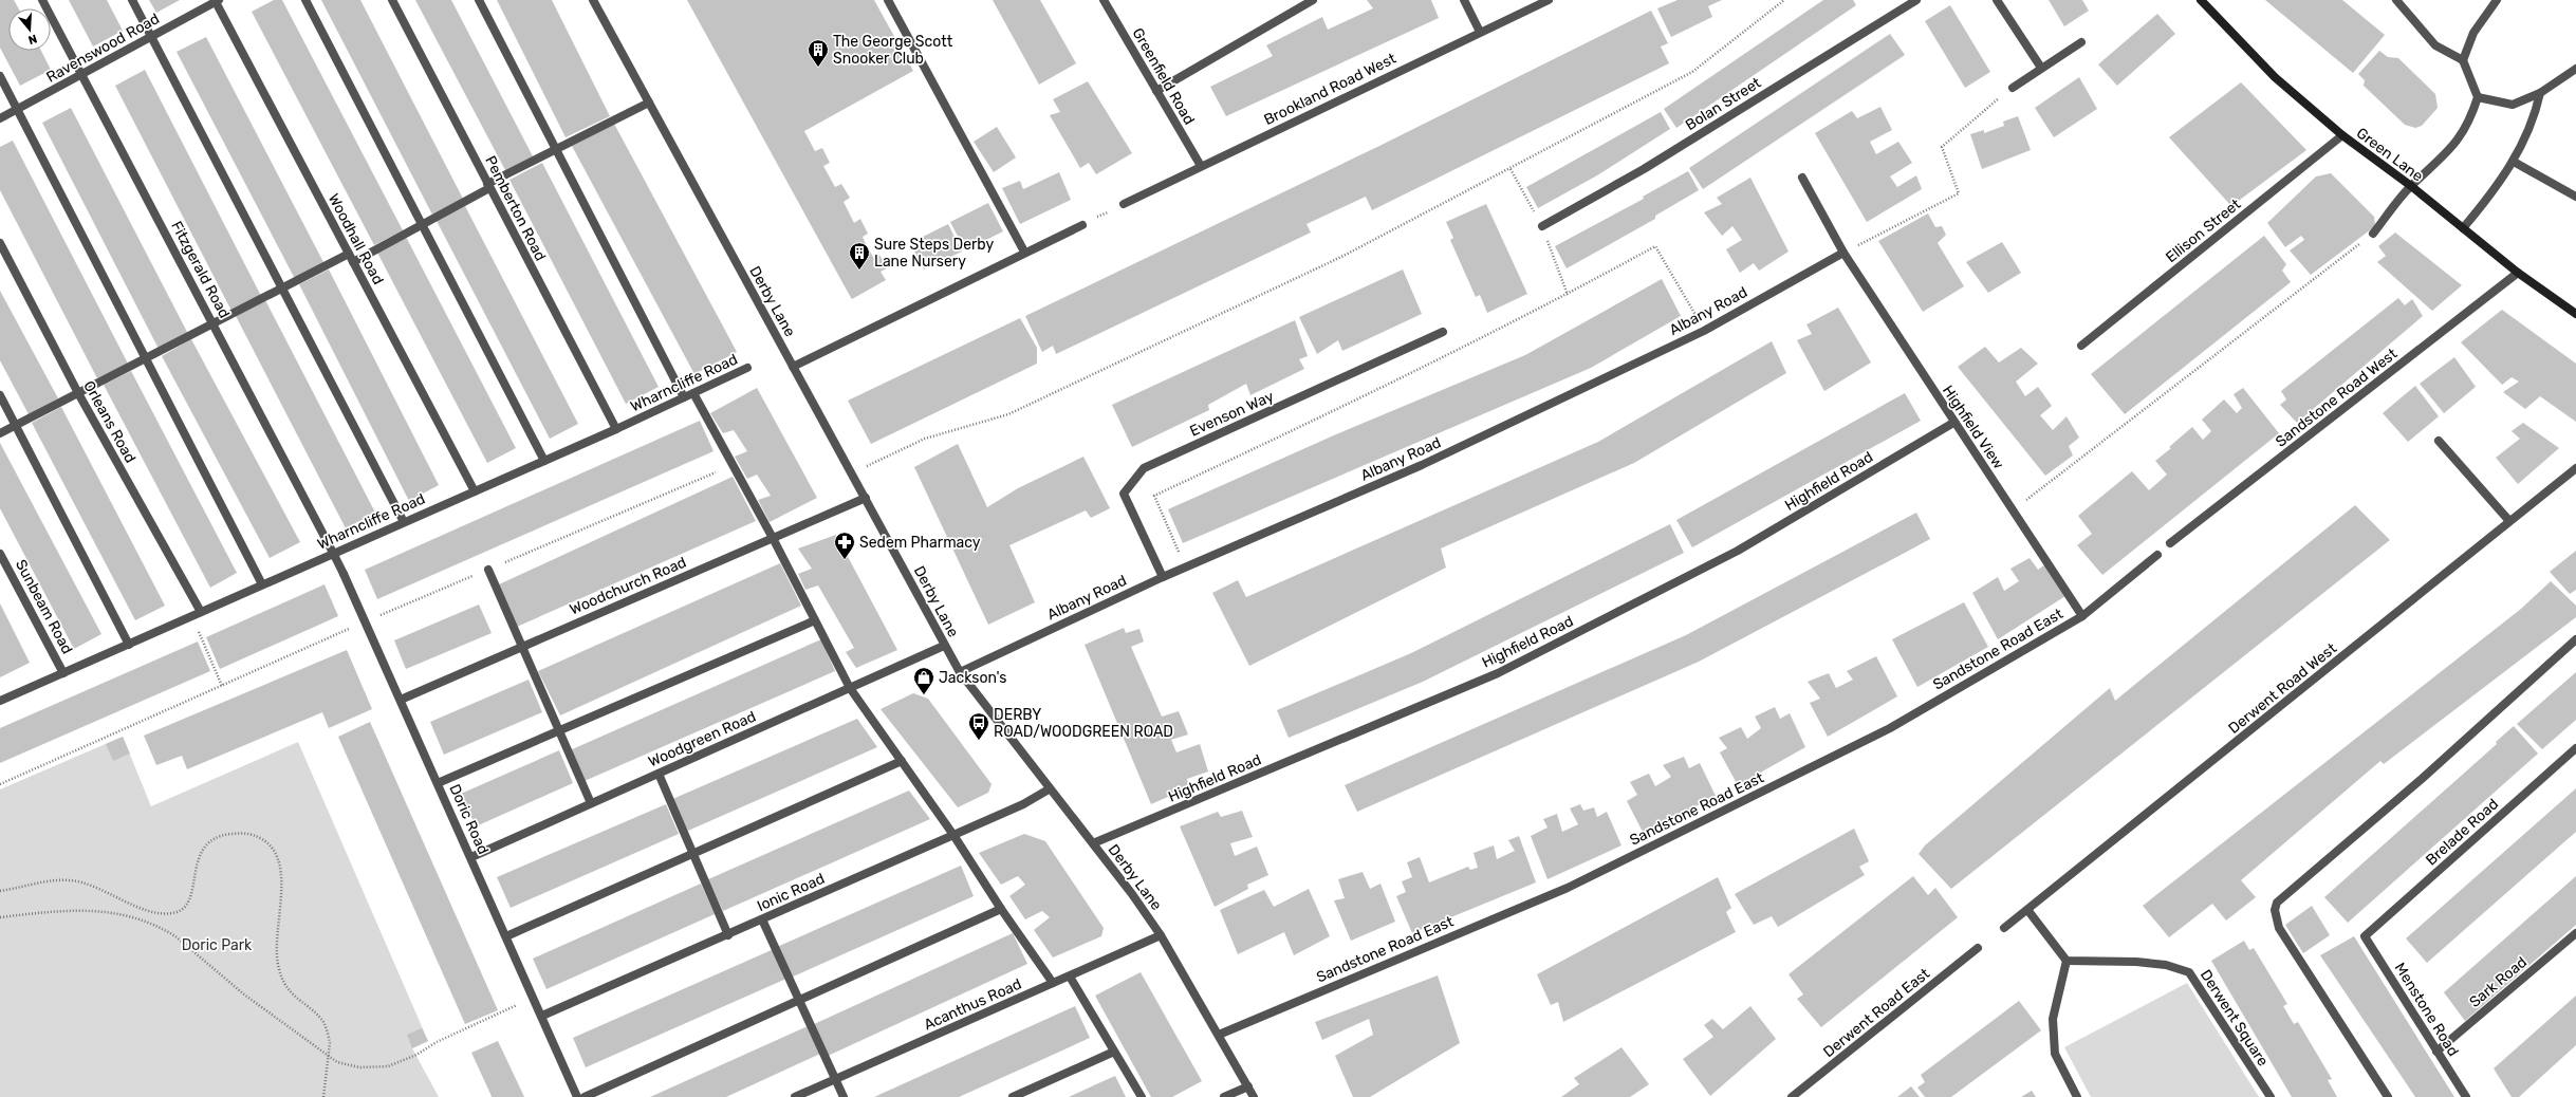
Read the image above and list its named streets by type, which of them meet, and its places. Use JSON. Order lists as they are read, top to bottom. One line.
{"streets":{"main road":["Green Lane"],"street":["Ravenswood Road","Greenfield Road","Brookland Road West","Bolan Street","Pemberton Road","Ellison Street","Woodhall Road","Fitzgerald Road","Derby Lane","Albany Road","Wharncliffe Road","Sandstone Road West","Evenson Way","Orleans Road","Highfield View","Highfield Road","Woodchurch Road","Sunbeam Road","Sandstone Road East","Derwent Road West","Woodgreen Road","Doric Road","Brelade Road","Ionic Road","Sark Road","Acanthus Road","Menstone Road","Derwent Road East","Derwent Square"]},"crossings":[["Ravenswood Road","Woodhall Road"],["Ravenswood Road","Fitzgerald Road"],["Greenfield Road","Brookland Road West"],["Green Lane","Ellison Street"],["Green Lane","Sandstone Road West"],["Pemberton Road","Wharncliffe Road"],["Woodhall Road","Wharncliffe Road"],["Fitzgerald Road","Wharncliffe Road"],["Fitzgerald Road","Doric Road"],["Derby Lane","Albany Road"],["Derby Lane","Highfield Road"],["Derby Lane","Woodchurch Road"],["Derby Lane","Sandstone Road East"],["Derby Lane","Woodgreen Road"],["Derby Lane","Ionic Road"],["Derby Lane","Acanthus Road"],["Albany Road","Evenson Way"],["Albany Road","Highfield View"],["Wharncliffe Road","Orleans Road"],["Wharncliffe Road","Sunbeam Road"],["Wharncliffe Road","Doric Road"],["Highfield View","Highfield Road"],["Highfield View","Sandstone Road East"],["Woodchurch Road","Doric Road"],["Woodgreen Road","Doric Road"],["Doric Road","Ionic Road"],["Brelade Road","Menstone Road"],["Sark Road","Menstone Road"]],"parks":["Doric Park"],"places":{"building":["The George Scott Snooker Club","Sure Steps Derby Lane Nursery"],"pharmacy":["Sedem Pharmacy"],"shop":["Jackson's"],"bus stop":["DERBY ROAD/WOODGREEN ROAD"]},"north":"bottom"}
